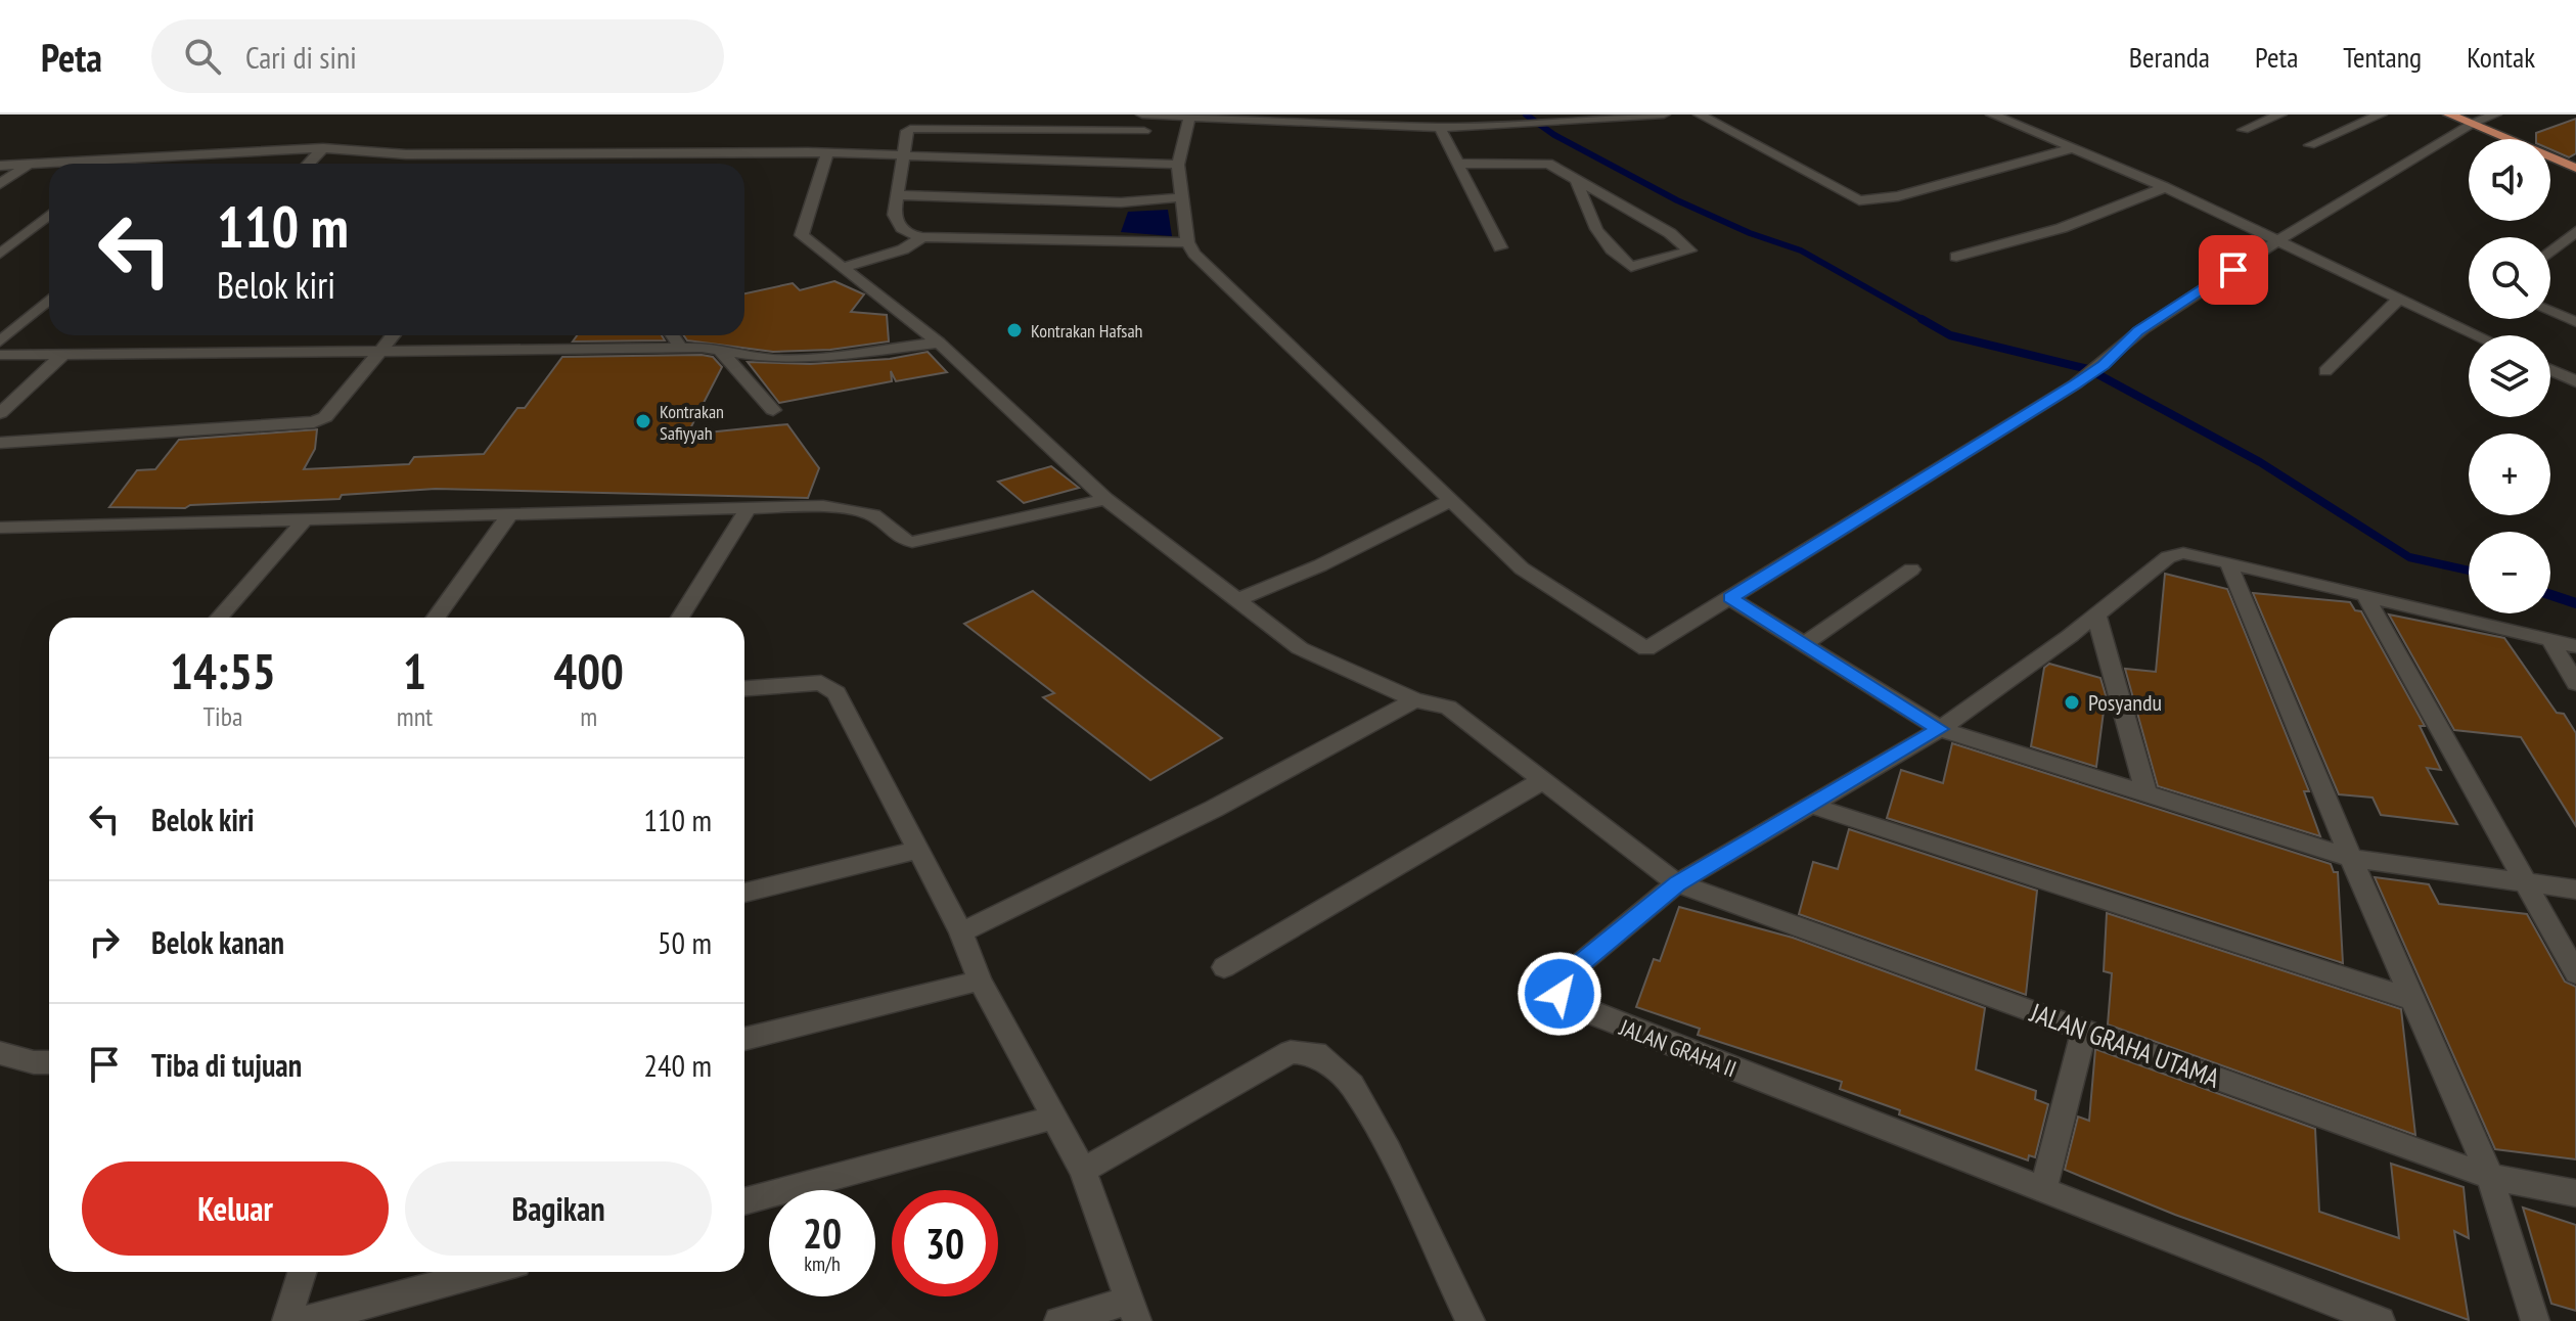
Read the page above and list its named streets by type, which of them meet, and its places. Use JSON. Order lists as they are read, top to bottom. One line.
{"streets":{"street":["JALAN GRAHA UTAMA","JALAN GRAHA II"]},"crossings":[["JALAN GRAHA UTAMA","JALAN GRAHA II"]],"places":["Kontrakan Hafsah","Kontrakan Safiyyah","Posyandu"],"page":{"header":"Peta","search":"Cari di sini","nav":["Beranda","Peta","Tentang","Kontak"],"map_buttons":["+","−"],"turn":["110 m","Belok kiri"],"eta":["14:55","Tiba","1","mnt","400","m"],"list":[{"name":"Belok kiri","value":"110 m"},{"name":"Belok kanan","value":"50 m"},{"name":"Tiba di tujuan","value":"240 m"}],"buttons":["Keluar","Bagikan"],"speed":"20 km/h","limit":"30"}}
